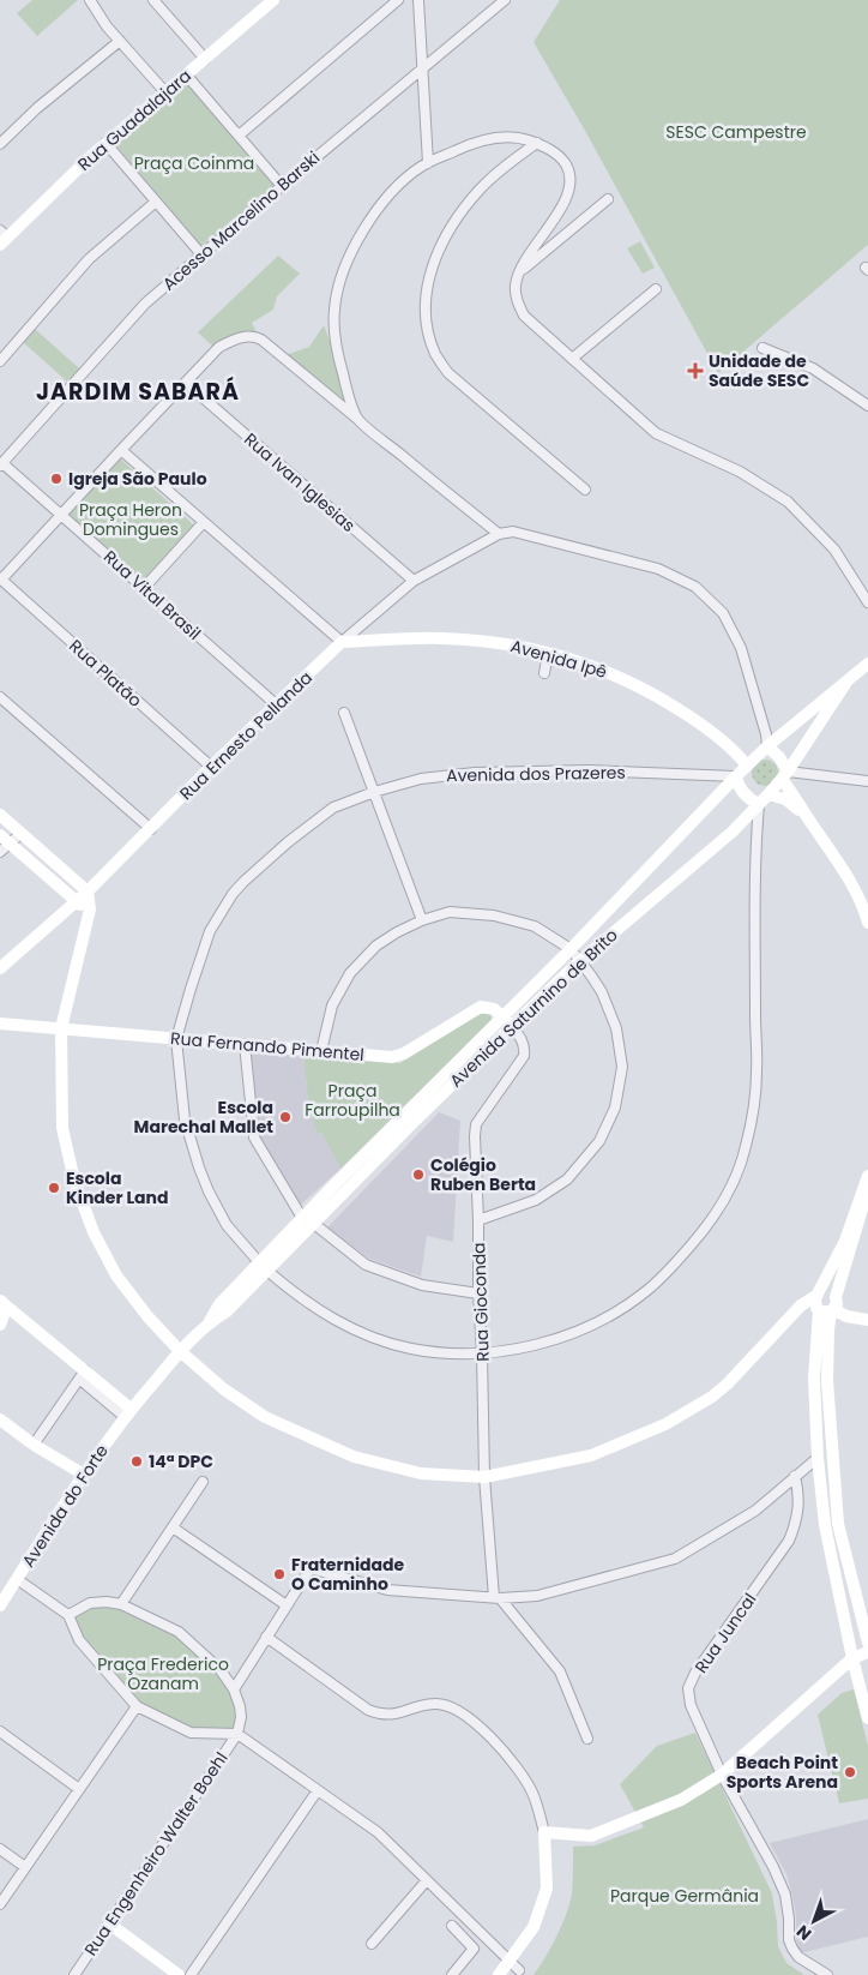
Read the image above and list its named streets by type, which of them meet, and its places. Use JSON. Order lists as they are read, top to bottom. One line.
{"streets":{"main road":["Rua Guadalajara","Avenida Ipê","Rua Ernesto Pellanda","Avenida Saturnino de Brito","Rua Fernando Pimentel","Avenida do Forte"],"street":["Acesso Marcelino Barski","Rua Ivan Iglesias","Rua Vital Brasil","Rua Platão","Avenida dos Prazeres","Rua Gioconda","Rua Juncal","Rua Engenheiro Walter Boehl"]},"crossings":[["Acesso Marcelino Barski","Rua Vital Brasil"],["Rua Ivan Iglesias","Rua Ernesto Pellanda"],["Rua Vital Brasil","Rua Ernesto Pellanda"],["Avenida Ipê","Rua Ernesto Pellanda"],["Avenida Ipê","Avenida Saturnino de Brito"],["Rua Platão","Rua Ernesto Pellanda"],["Rua Ernesto Pellanda","Avenida Saturnino de Brito"],["Avenida dos Prazeres","Avenida Saturnino de Brito"],["Avenida dos Prazeres","Rua Fernando Pimentel"],["Avenida dos Prazeres","Rua Gioconda"],["Avenida Saturnino de Brito","Rua Fernando Pimentel"],["Avenida Saturnino de Brito","Rua Gioconda"],["Avenida Saturnino de Brito","Avenida do Forte"],["Rua Fernando Pimentel","Rua Gioconda"]],"districts":["JARDIM SABARÁ"],"parks":["SESC Campestre","Praça Coinma","Praça Heron Domingues","Praça Farroupilha","Praça Frederico Ozanam","Parque Germânia"],"places":{"health":["Unidade de Saúde SESC"],"other":["Igreja São Paulo","Escola Marechal Mallet","Colégio Ruben Berta","Escola Kinder Land","14ª DPC","Fraternidade O Caminho","Beach Point Sports Arena"]},"north":"bottom left"}
